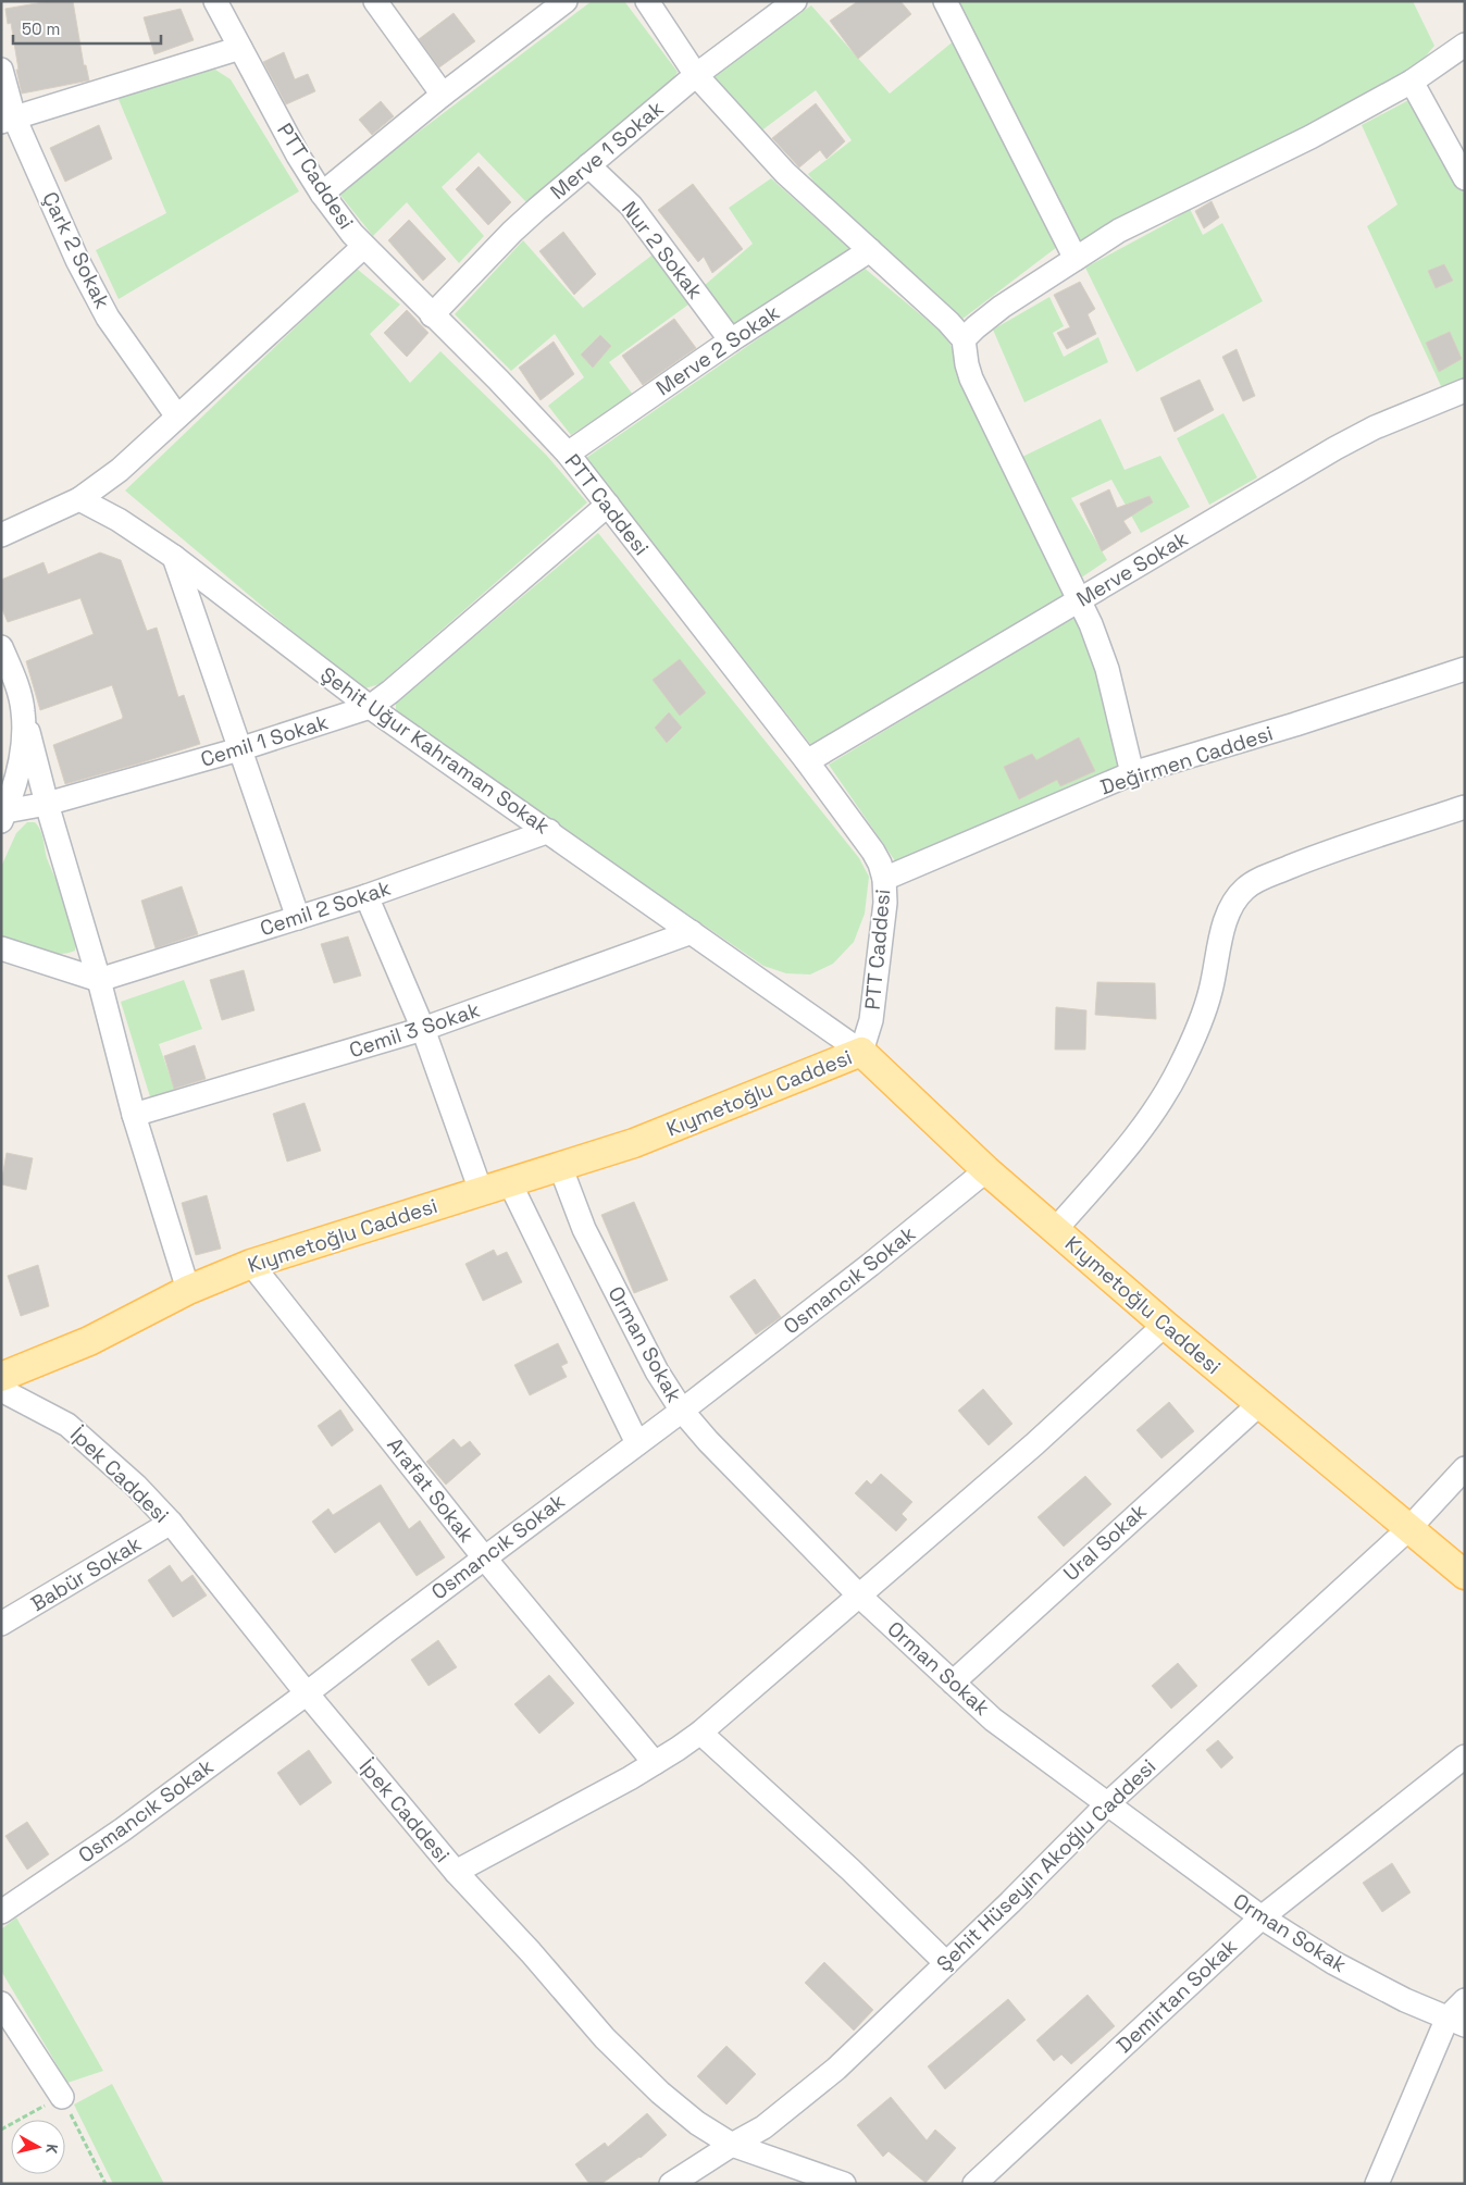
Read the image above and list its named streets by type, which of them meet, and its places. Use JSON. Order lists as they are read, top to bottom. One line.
{"streets":{"main road":["Kıymetoğlu Caddesi"],"street":["Merve 1 Sokak","PTT Caddesi","Çark 2 Sokak","Nur 2 Sokak","Merve 2 Sokak","Merve Sokak","Cemil 1 Sokak","Şehit Uğur Kahraman Sokak","Değirmen Caddesi","Cemil 2 Sokak","Cemil 3 Sokak","Osmancık Sokak","Orman Sokak","İpek Caddesi","Arafat Sokak","Ural Sokak","Babür Sokak","Şehit Hüseyin Akoğlu Caddesi","Demirtan Sokak"]},"crossings":[["Merve 1 Sokak","PTT Caddesi"],["Merve 1 Sokak","Nur 2 Sokak"],["PTT Caddesi","Merve 2 Sokak"],["PTT Caddesi","Merve Sokak"],["PTT Caddesi","Cemil 1 Sokak"],["PTT Caddesi","Şehit Uğur Kahraman Sokak"],["PTT Caddesi","Değirmen Caddesi"],["PTT Caddesi","Kıymetoğlu Caddesi"],["Nur 2 Sokak","Merve 2 Sokak"],["Cemil 1 Sokak","Şehit Uğur Kahraman Sokak"],["Şehit Uğur Kahraman Sokak","Cemil 2 Sokak"],["Şehit Uğur Kahraman Sokak","Cemil 3 Sokak"],["Şehit Uğur Kahraman Sokak","Kıymetoğlu Caddesi"],["Kıymetoğlu Caddesi","Osmancık Sokak"],["Kıymetoğlu Caddesi","Orman Sokak"],["Kıymetoğlu Caddesi","Arafat Sokak"],["Kıymetoğlu Caddesi","Ural Sokak"],["Kıymetoğlu Caddesi","Şehit Hüseyin Akoğlu Caddesi"],["Osmancık Sokak","Orman Sokak"],["Osmancık Sokak","İpek Caddesi"],["Osmancık Sokak","Arafat Sokak"],["Orman Sokak","Ural Sokak"],["Orman Sokak","Şehit Hüseyin Akoğlu Caddesi"],["Orman Sokak","Demirtan Sokak"],["İpek Caddesi","Babür Sokak"],["İpek Caddesi","Şehit Hüseyin Akoğlu Caddesi"]],"scale_bar":"50 m","north":"right"}
